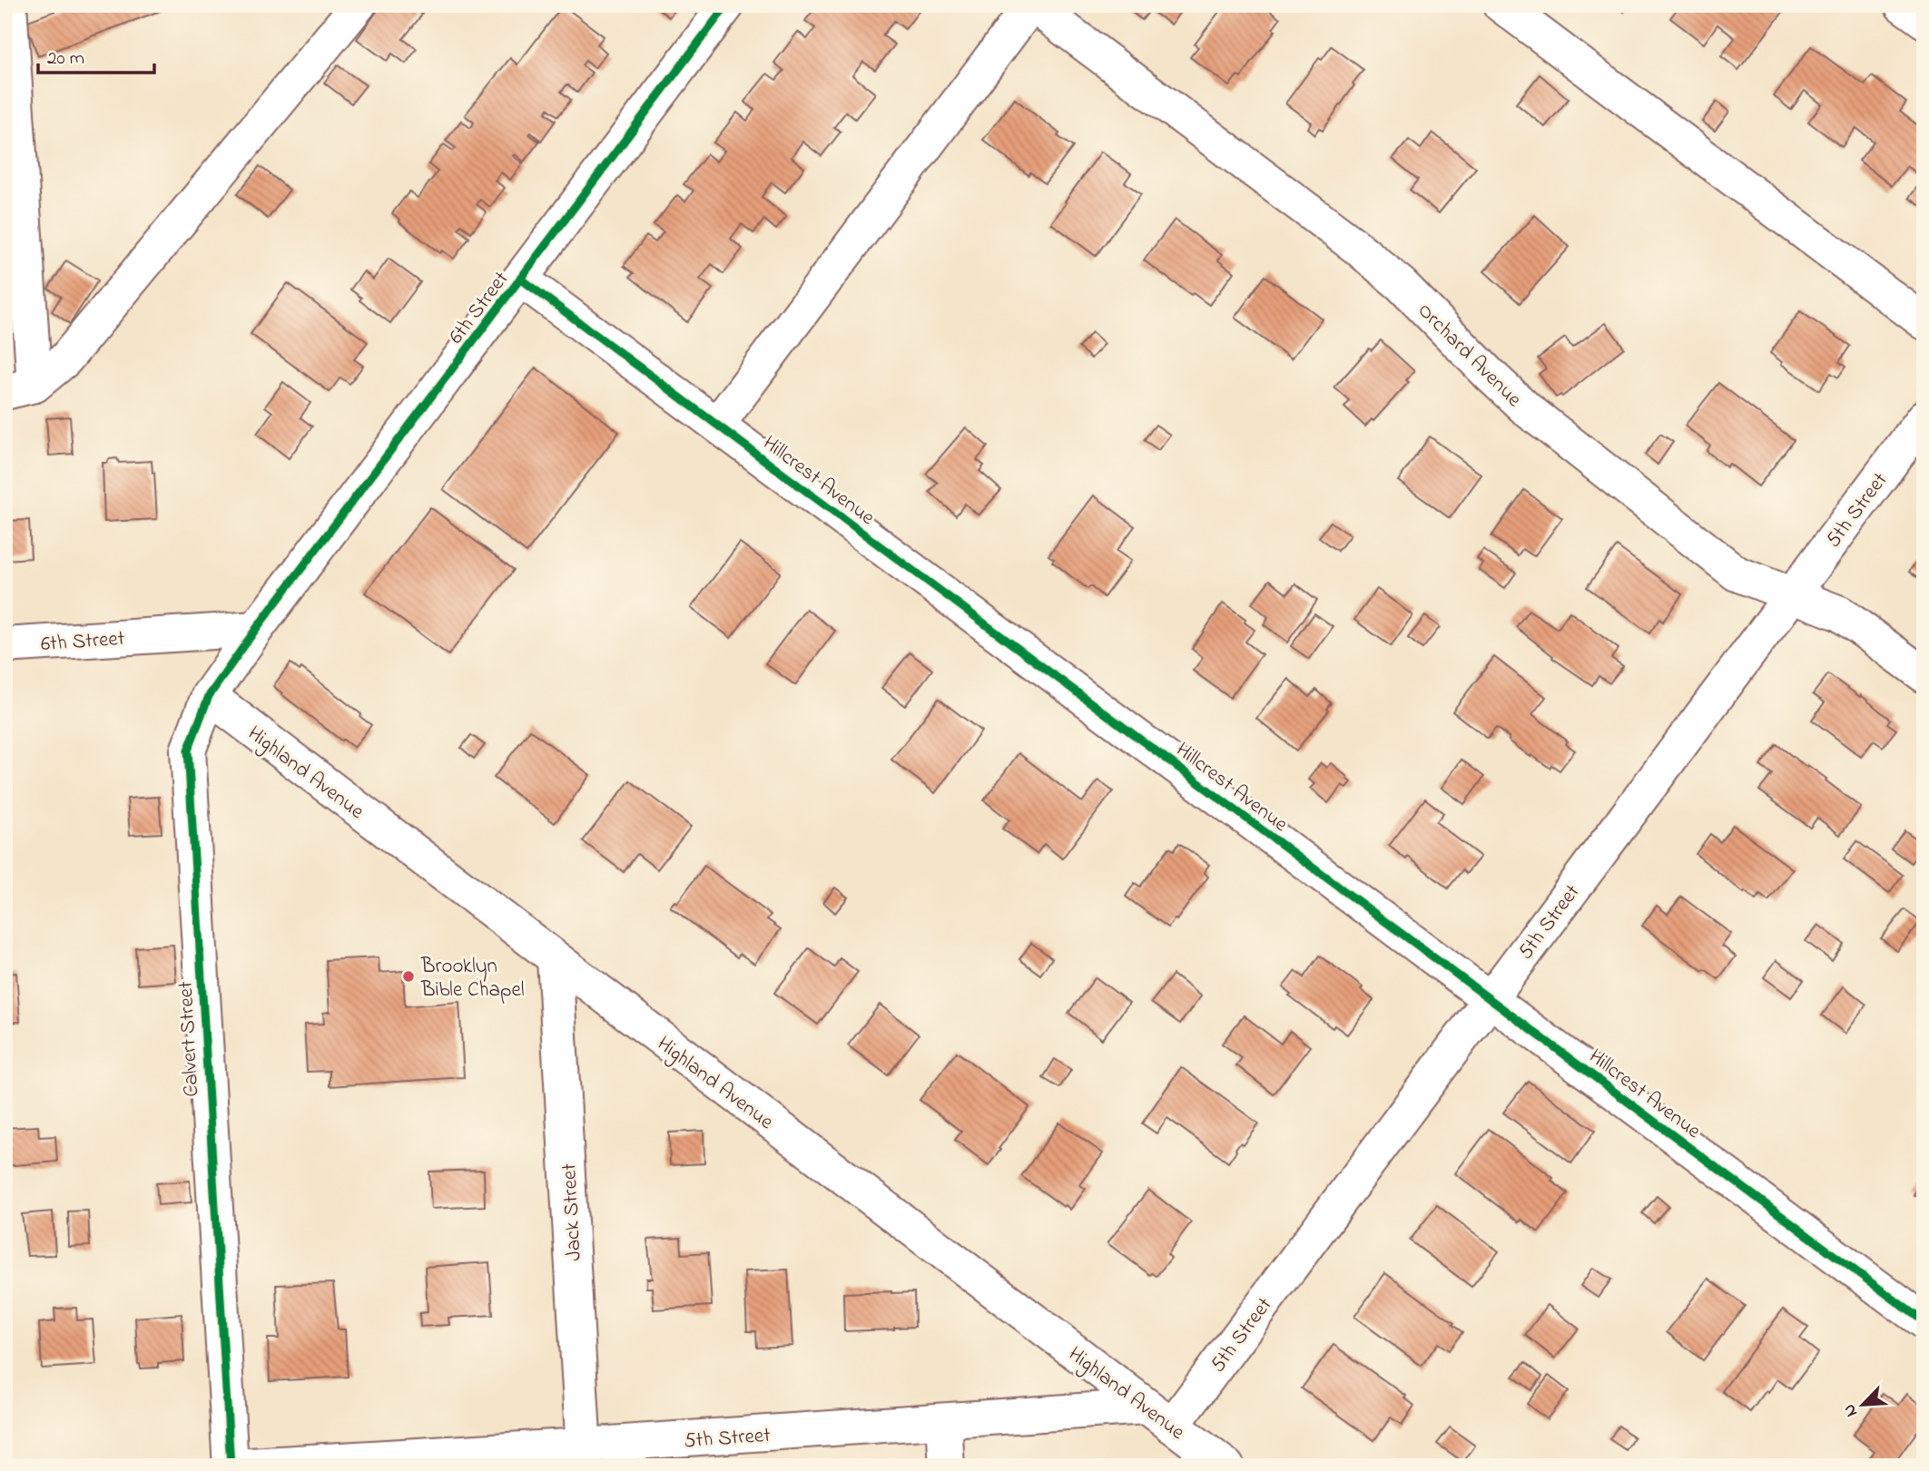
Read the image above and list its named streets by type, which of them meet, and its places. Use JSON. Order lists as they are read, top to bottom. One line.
{"streets":{"street":["6th Street","Orchard Avenue","Hillcrest Avenue","5th Street","Highland Avenue","Calvert Street","Jack Street"]},"crossings":[["6th Street","Hillcrest Avenue"],["6th Street","Calvert Street"],["Orchard Avenue","5th Street"],["Hillcrest Avenue","5th Street"],["5th Street","Highland Avenue"],["5th Street","Calvert Street"],["5th Street","Jack Street"],["Highland Avenue","Calvert Street"],["Highland Avenue","Jack Street"]],"places":["Brooklyn Bible Chapel"],"scale_bar":"20 m","north":"bottom left"}
